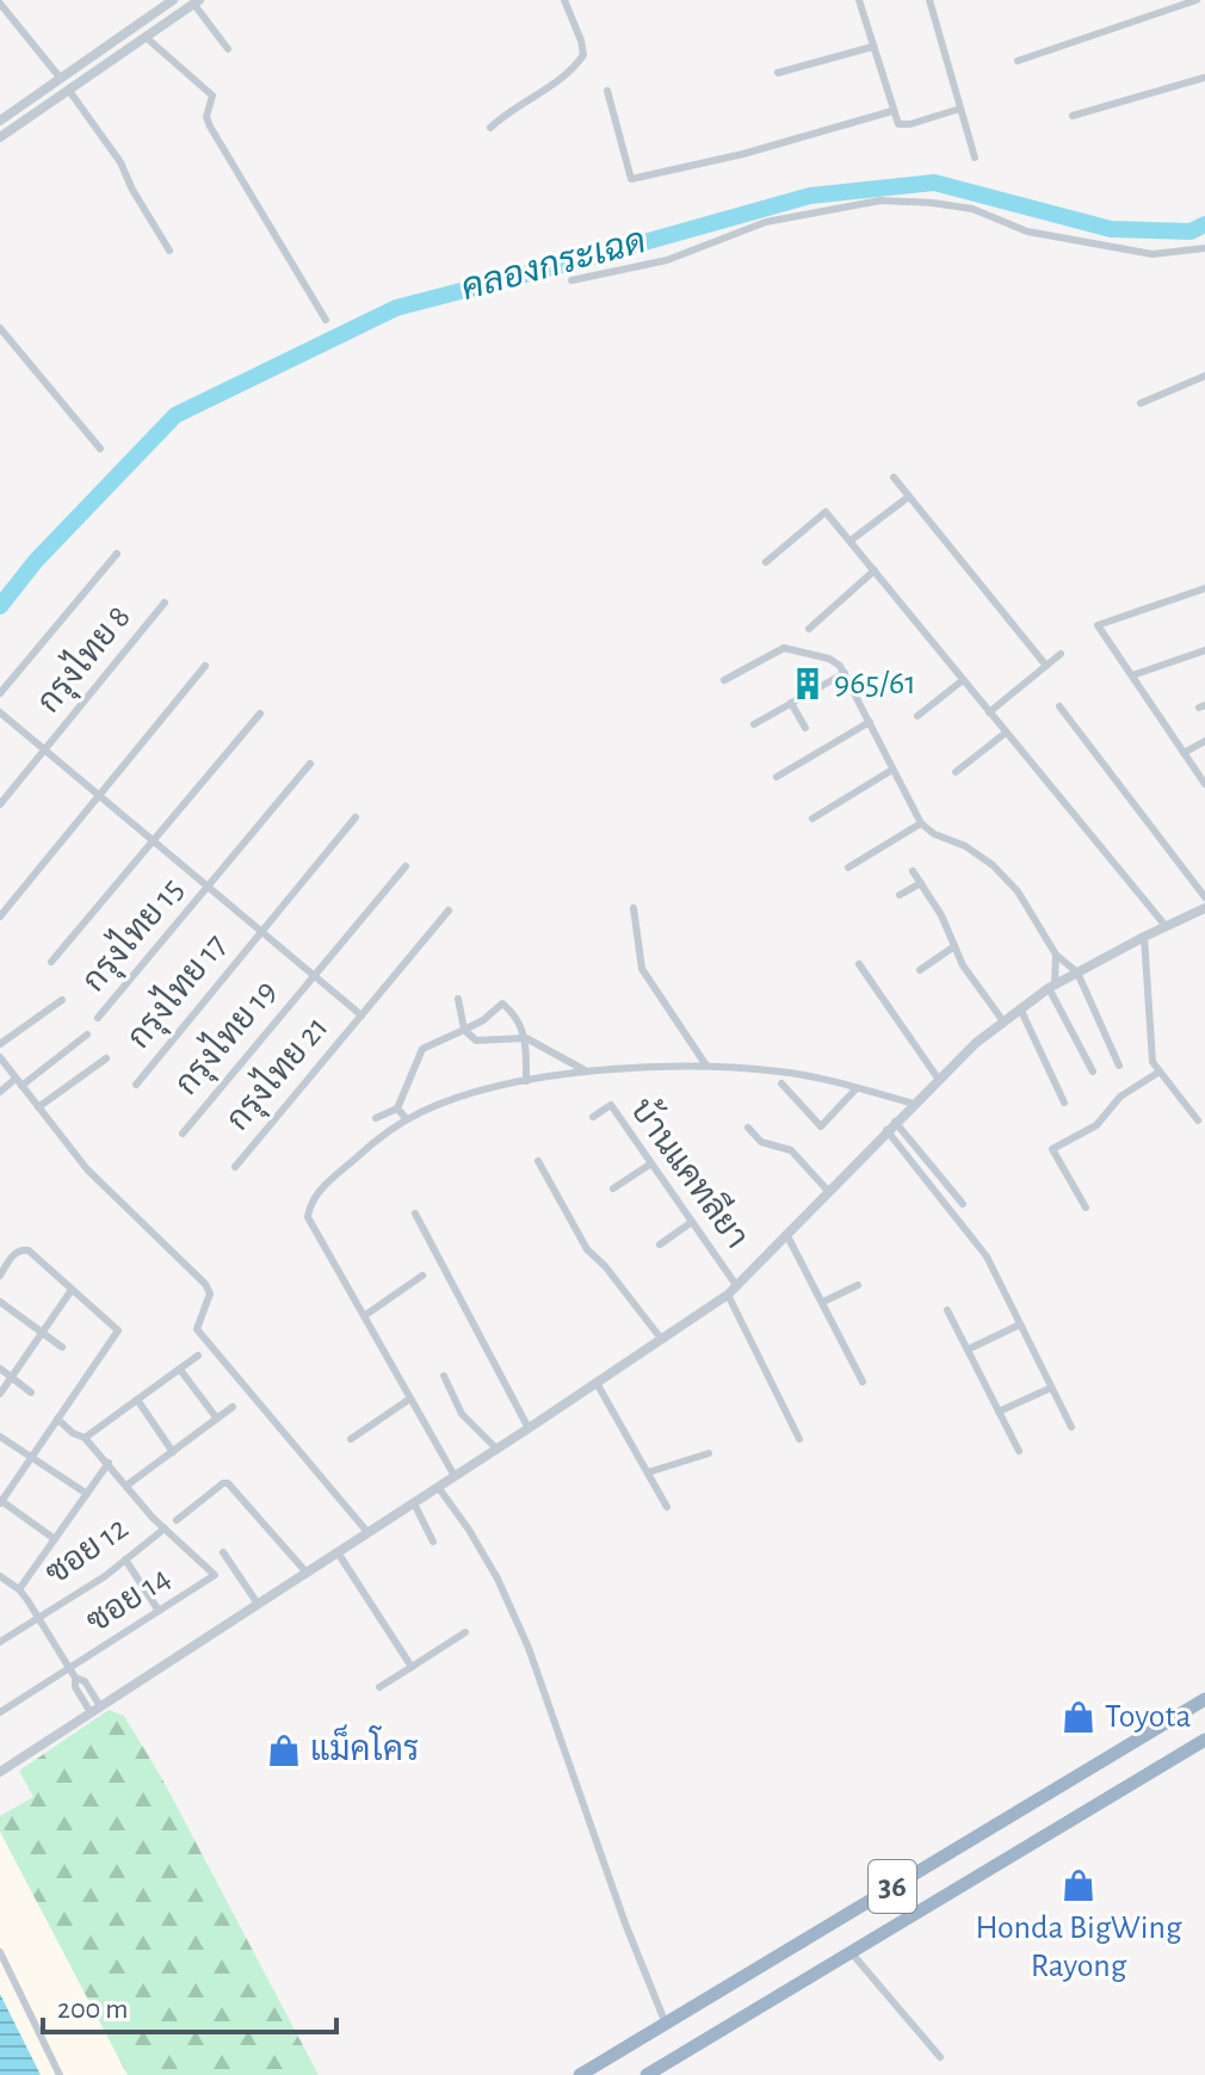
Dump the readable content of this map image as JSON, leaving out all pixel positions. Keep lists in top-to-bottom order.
{
  "streets": {
    "highway": ["36"],
    "street": [
      "กรุงไทย 8",
      "กรุงไทย 15",
      "กรุงไทย 17",
      "กรุงไทย 19",
      "กรุงไทย 21",
      "บ้านแคทลียา",
      "ซอย 12",
      "ซอย 14"
    ]
  },
  "crossings": [
    ["ซอย 12", "ซอย 14"]
  ],
  "water": ["คลองกระเฉด"],
  "places": {
    "building": ["965/61"],
    "shop": ["Toyota", "แม็คโคร", "Honda BigWing Rayong"]
  },
  "scale_bar": "200 m"
}
